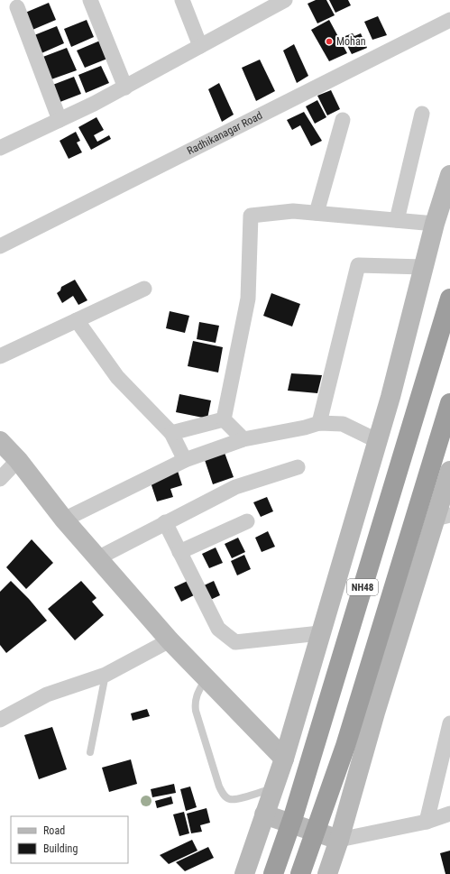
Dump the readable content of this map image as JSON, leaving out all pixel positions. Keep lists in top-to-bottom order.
{
  "streets": {
    "highway": ["NH48"],
    "street": ["Radhikanagar Road"]
  },
  "places": ["Mohan"],
  "legend": ["Road", "Building"]
}
